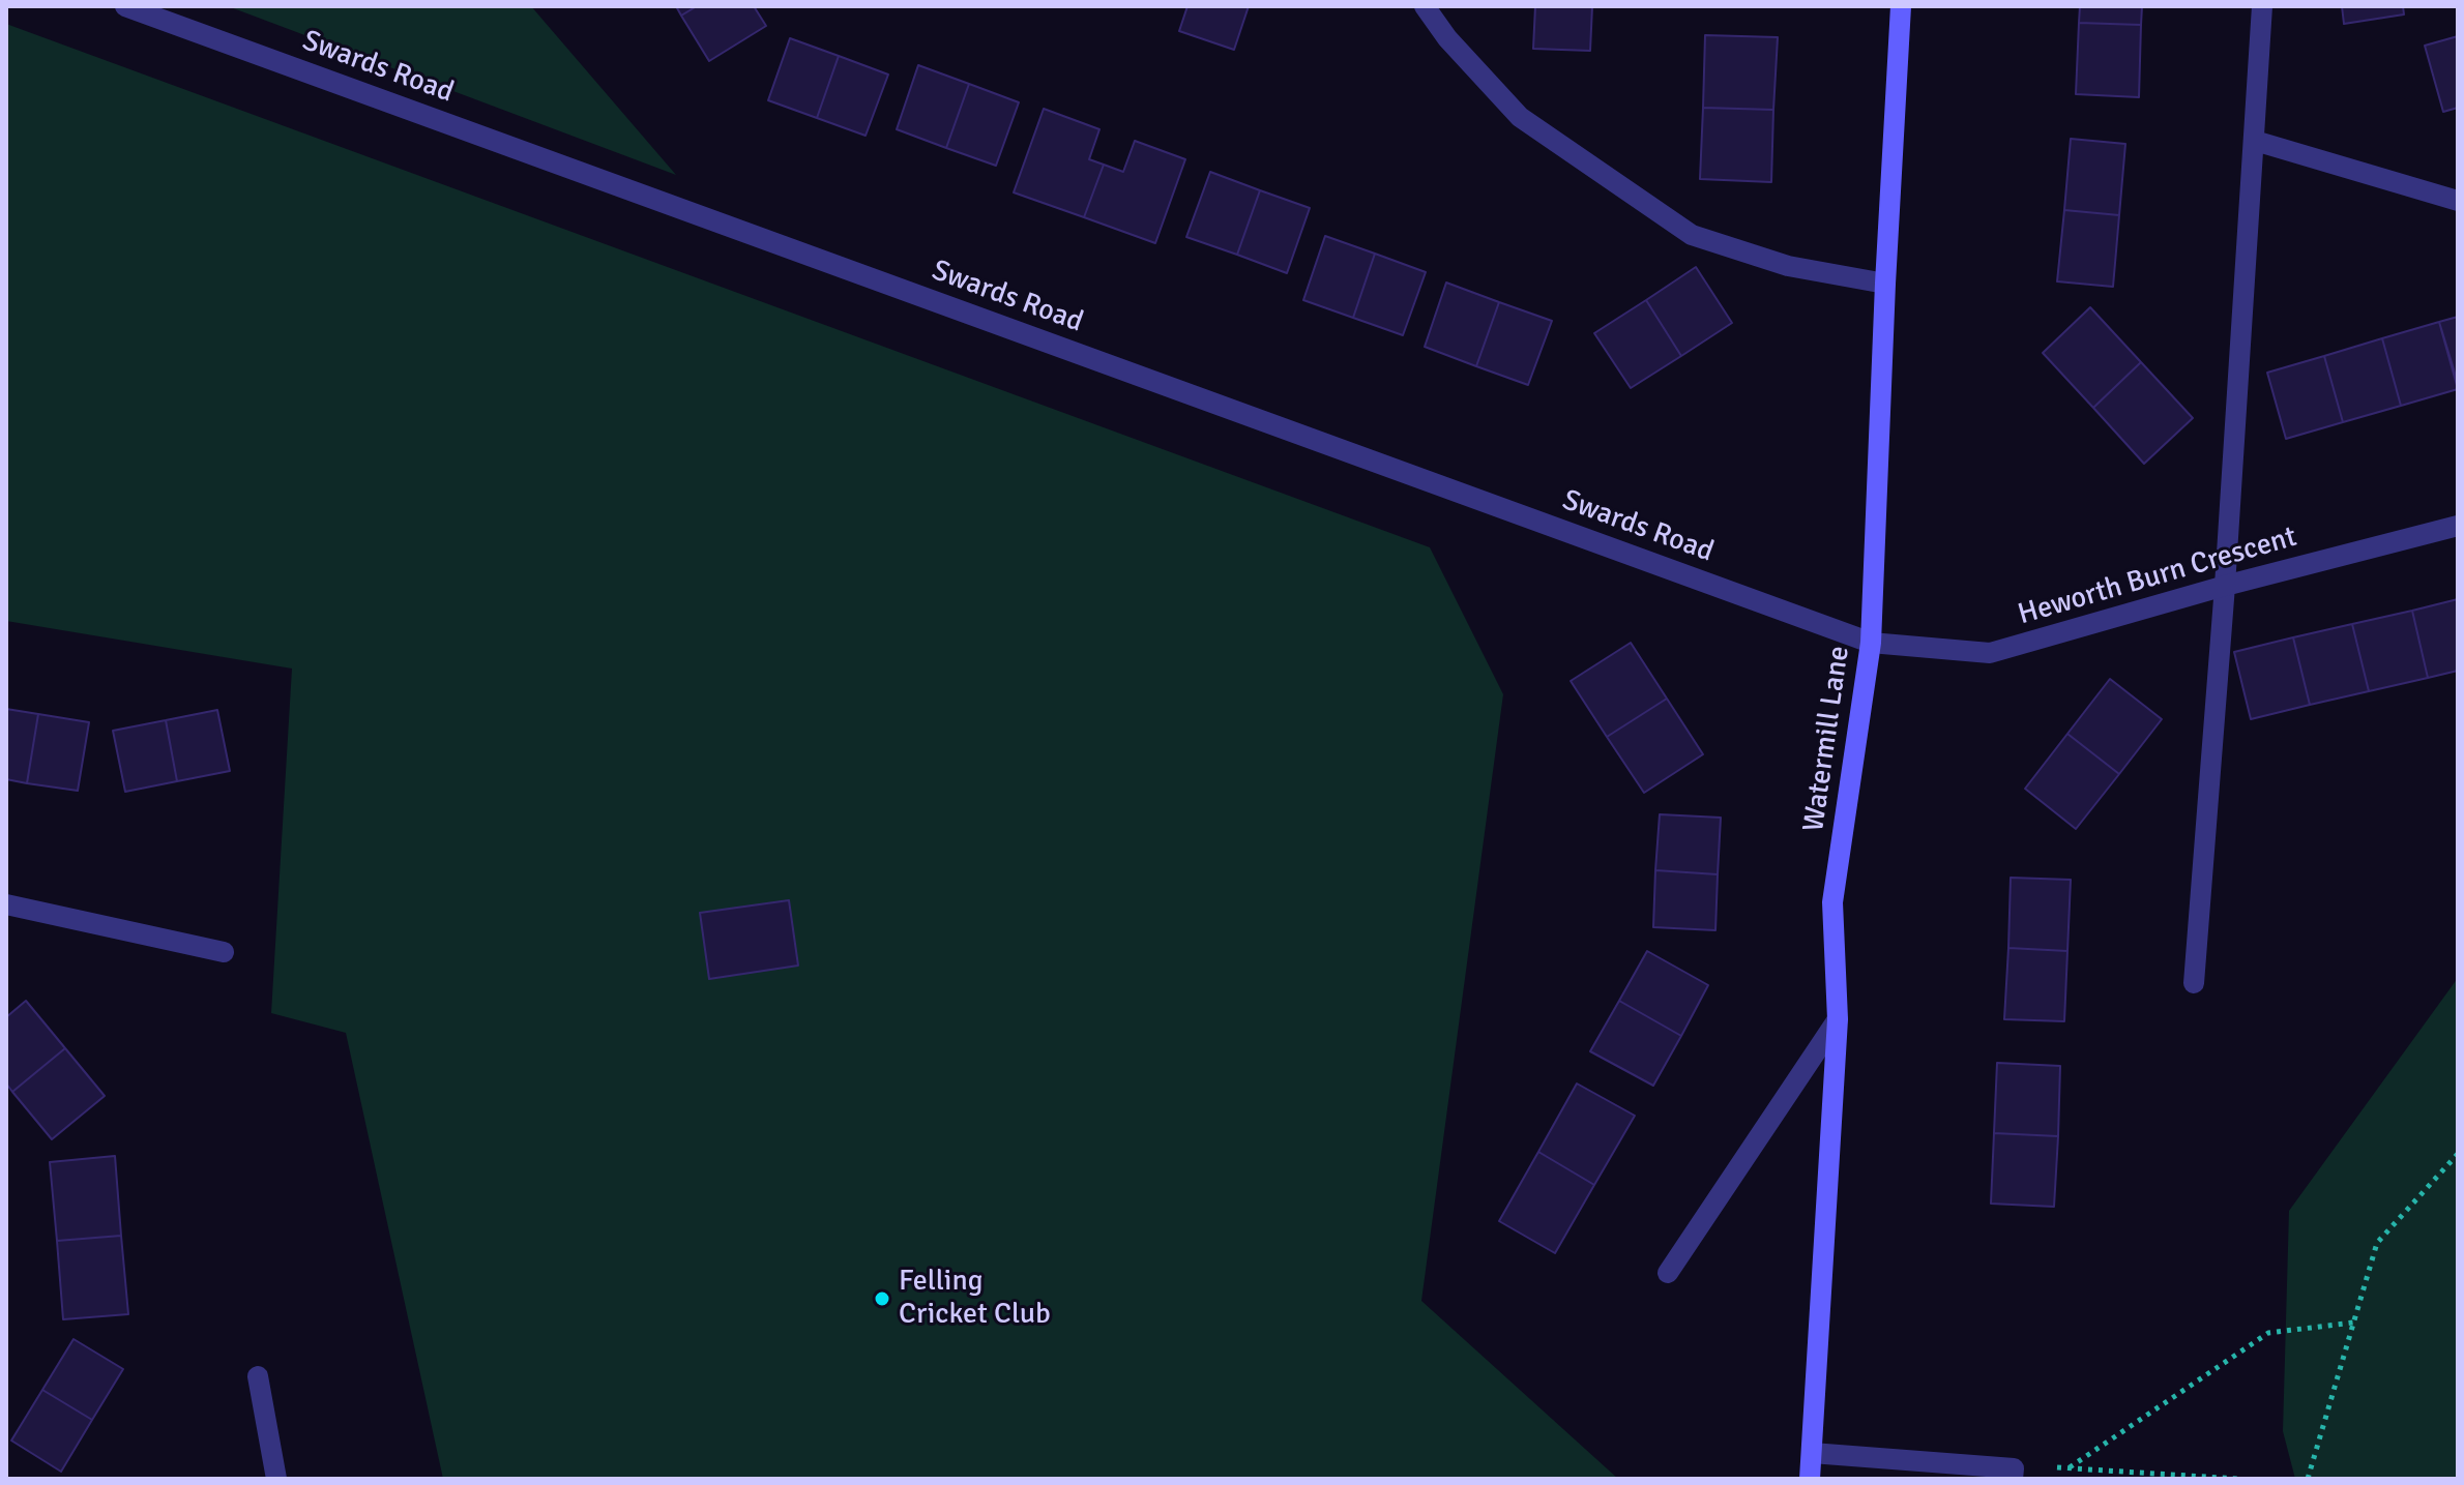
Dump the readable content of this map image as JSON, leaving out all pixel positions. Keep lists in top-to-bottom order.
{
  "streets": {
    "street": ["Swards Road", "Heworth Burn Crescent", "Watermill Lane"]
  },
  "crossings": [
    ["Swards Road", "Heworth Burn Crescent"],
    ["Swards Road", "Watermill Lane"],
    ["Heworth Burn Crescent", "Watermill Lane"]
  ],
  "places": ["Felling Cricket Club"]
}
